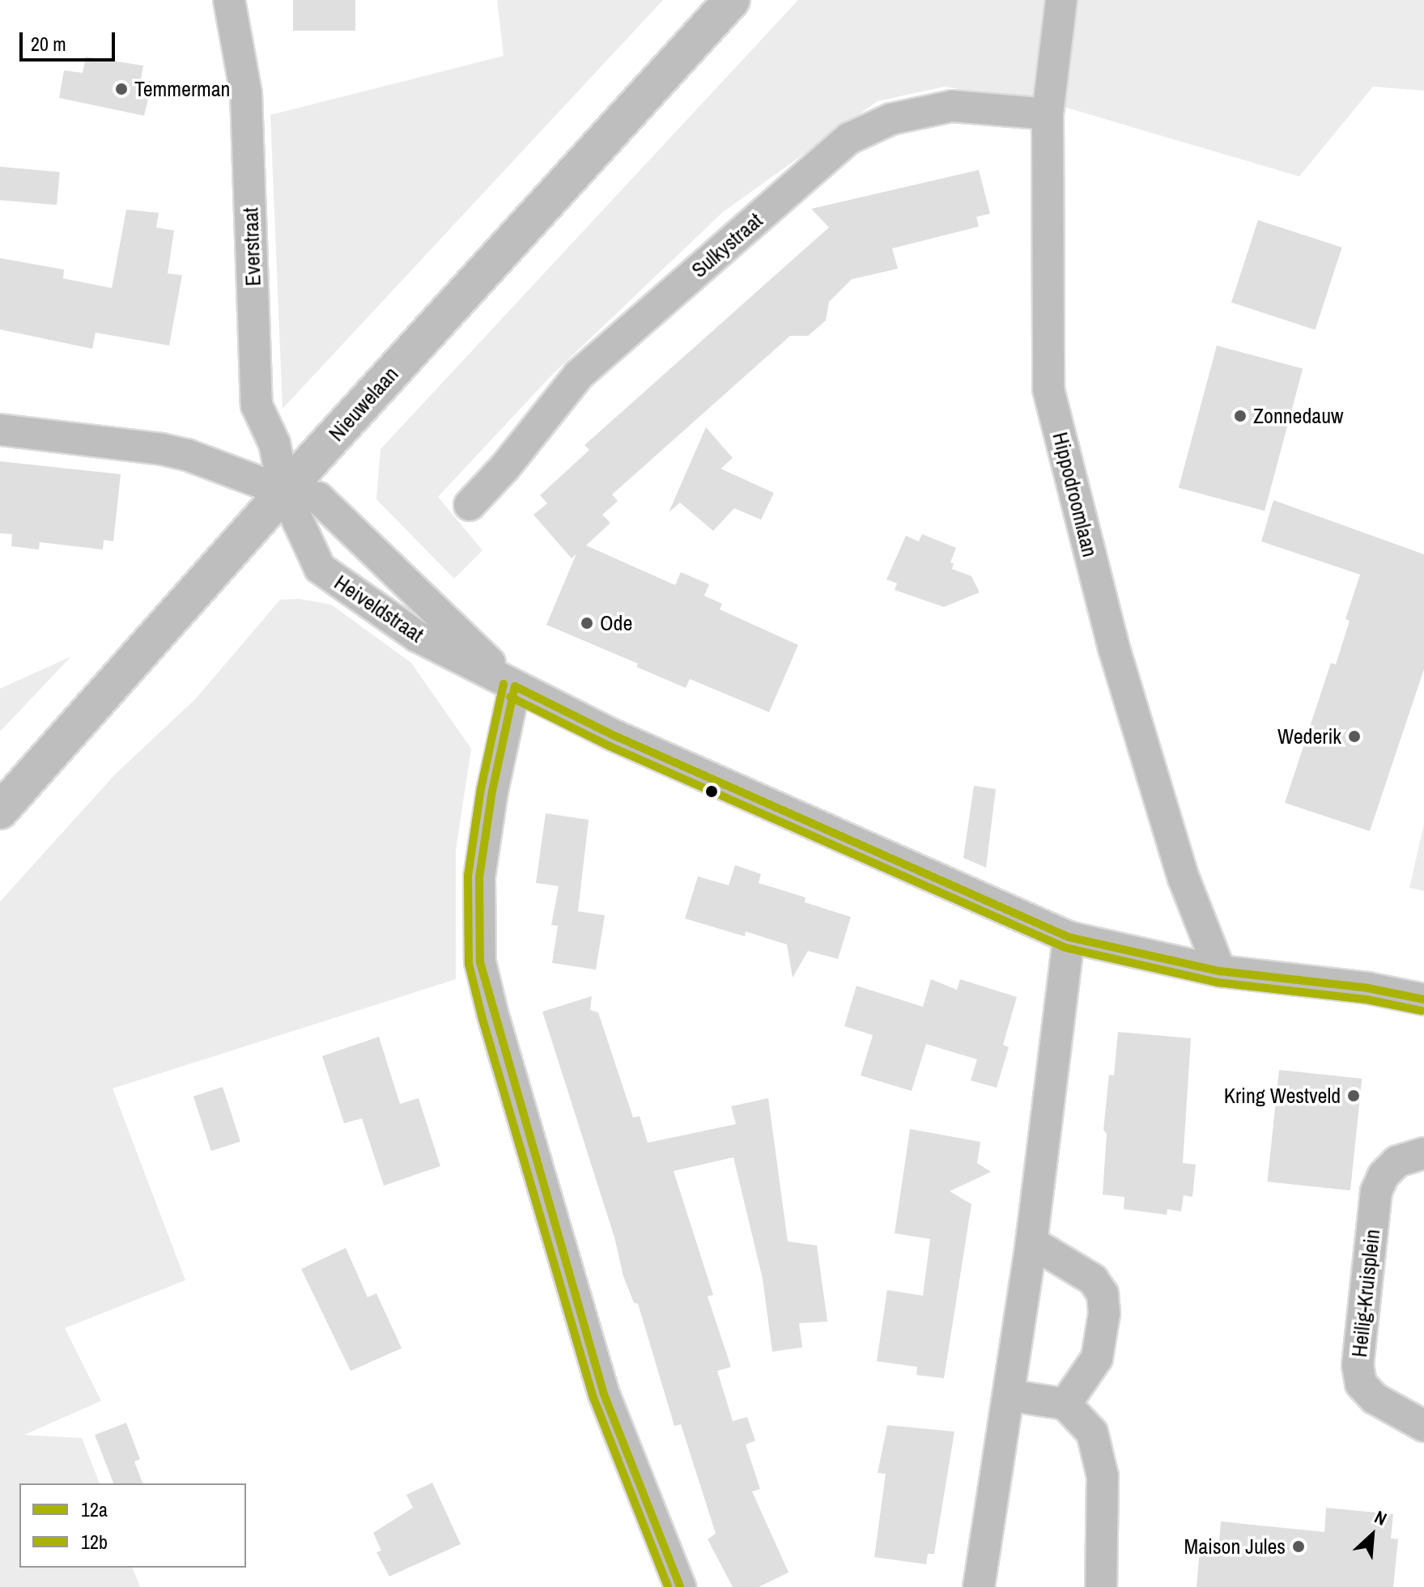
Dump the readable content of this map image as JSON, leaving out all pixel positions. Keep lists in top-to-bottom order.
{
  "streets": {
    "main road": ["Nieuwelaan"],
    "street": [
      "Sulkystraat",
      "Everstraat",
      "Hippodroomlaan",
      "Heiveldstraat",
      "Heilig-Kruisplein"
    ]
  },
  "crossings": [
    ["Sulkystraat", "Hippodroomlaan"],
    ["Everstraat", "Nieuwelaan"],
    ["Everstraat", "Heiveldstraat"],
    ["Nieuwelaan", "Heiveldstraat"],
    ["Hippodroomlaan", "Heiveldstraat"]
  ],
  "places": [
    "Temmerman",
    "Zonnedauw",
    "Ode",
    "Wederik",
    "Kring Westveld",
    "Maison Jules"
  ],
  "lines": ["transit line 12b", "transit line 12a"],
  "legend": ["12a", "12b"],
  "scale_bar": "20 m",
  "north": "top right"
}
